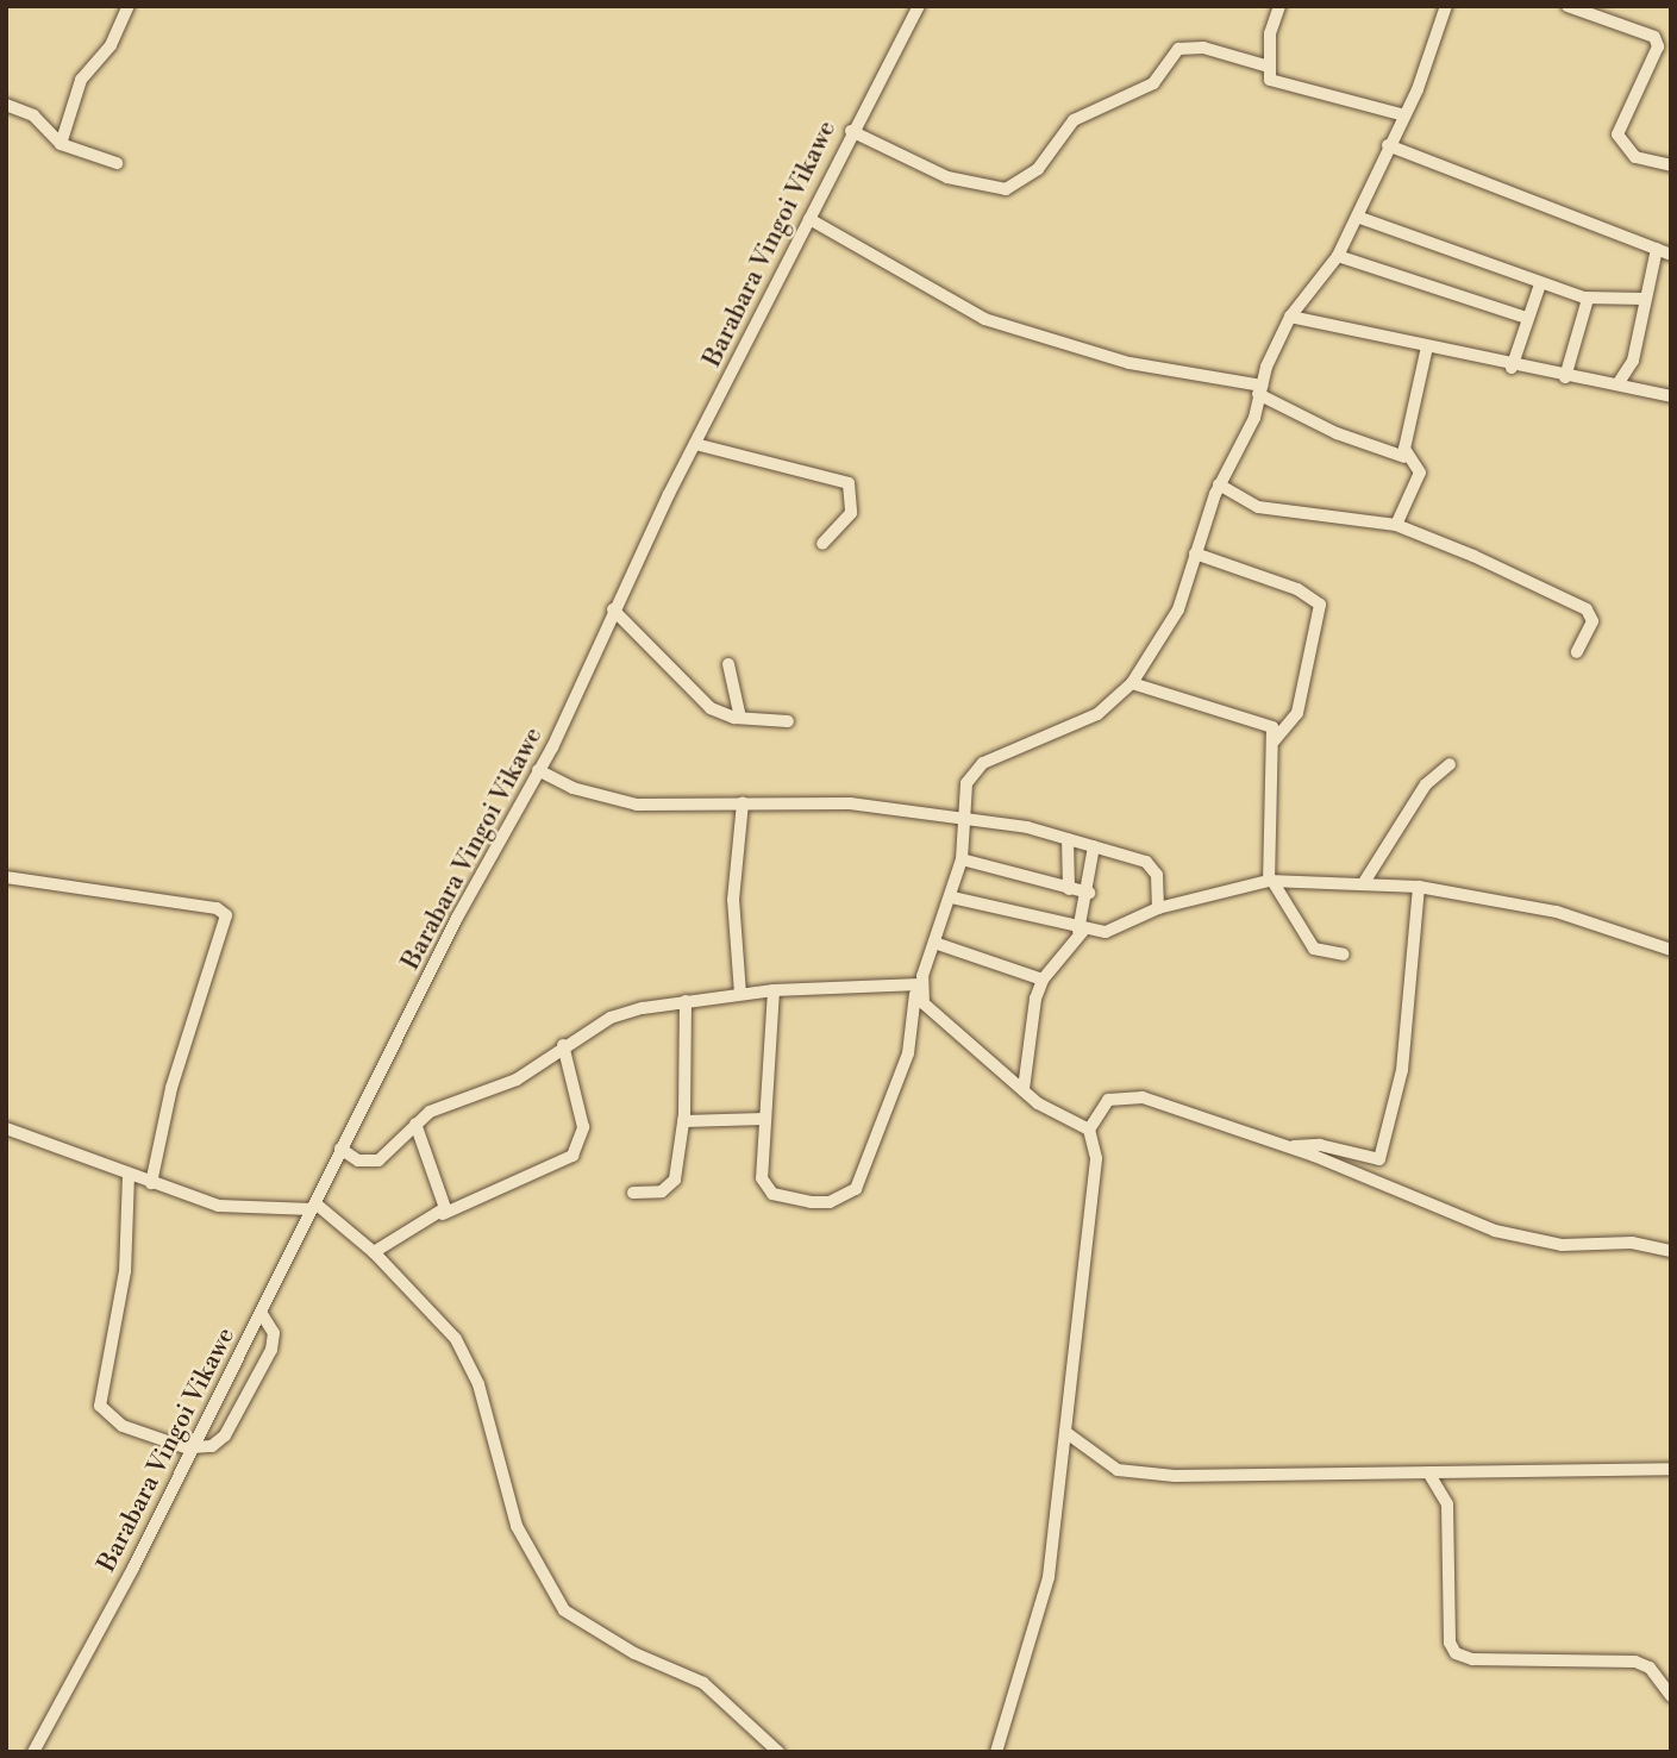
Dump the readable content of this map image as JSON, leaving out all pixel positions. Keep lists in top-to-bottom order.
{
  "streets": {
    "street": ["Barabara Vingoi Vikawe"]
  }
}
